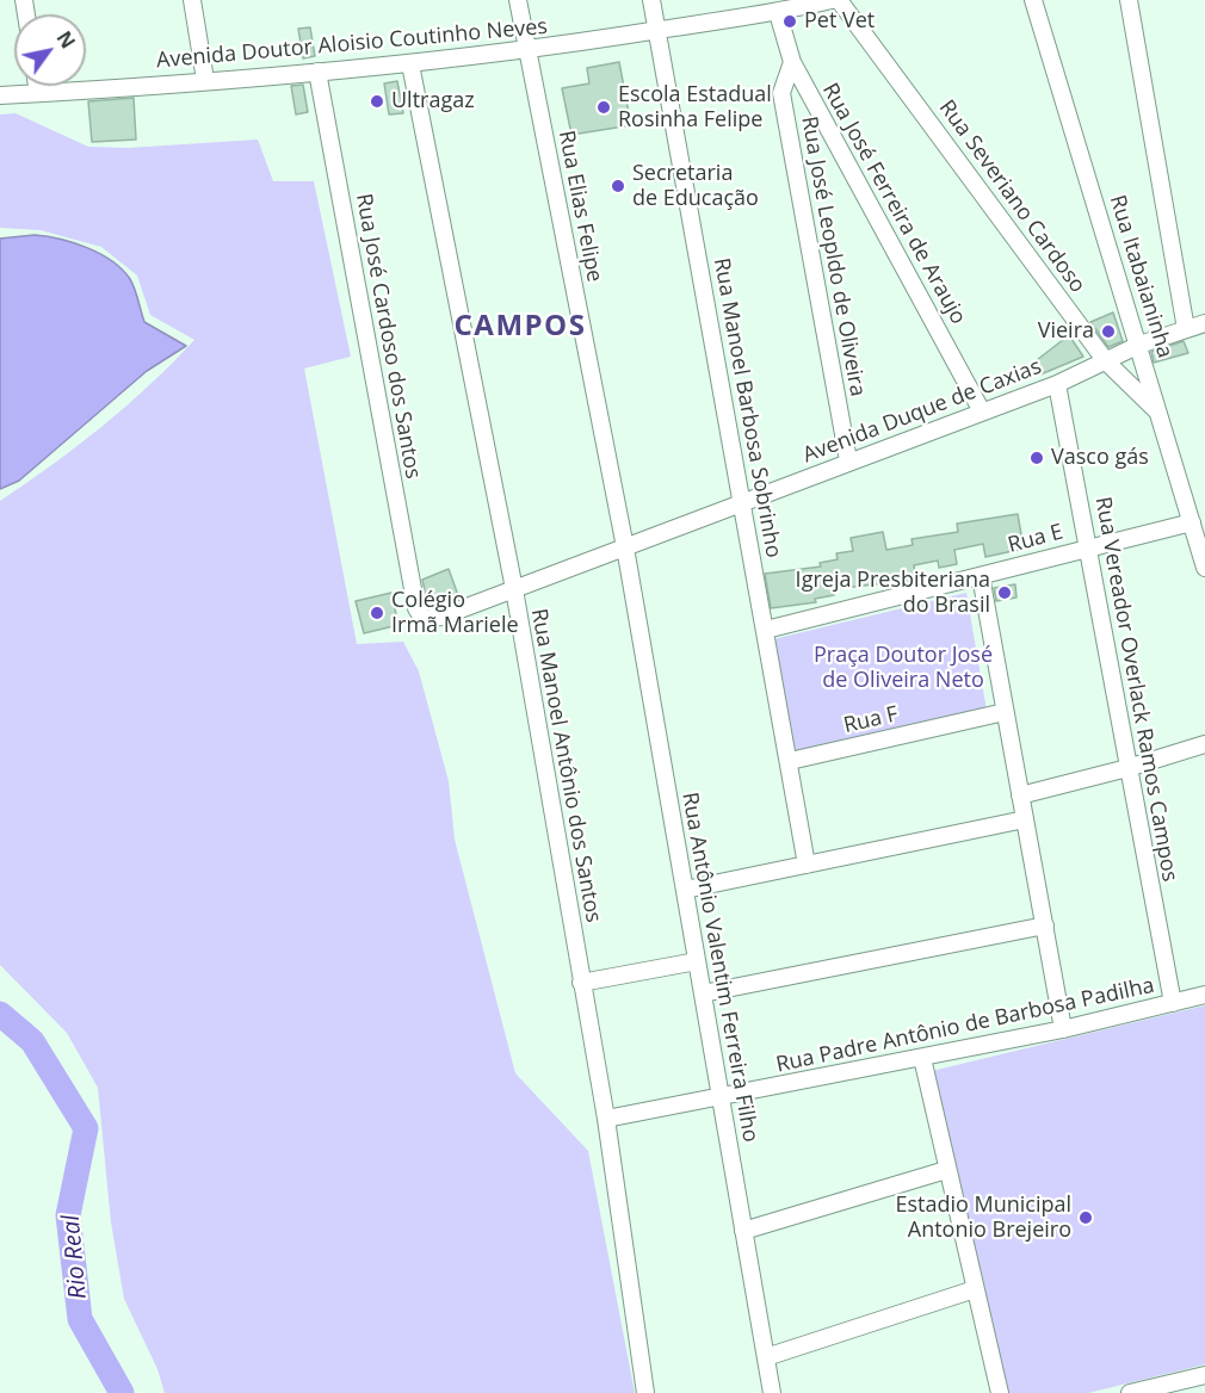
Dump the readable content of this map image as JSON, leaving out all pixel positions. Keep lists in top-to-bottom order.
{
  "streets": {
    "street": [
      "Avenida Doutor Aloisio Coutinho Neves",
      "Rua Severiano Cardoso",
      "Rua José Ferreira de Araujo",
      "Rua Elias Felipe",
      "Rua José Leopldo de Oliveira",
      "Rua Itabaianinha",
      "Rua José Cardoso dos Santos",
      "Rua Manoel Barbosa Sobrinho",
      "Avenida Duque de Caxias",
      "Rua E",
      "Rua Vereador Overlack Ramos Campos",
      "Rua F",
      "Rua Manoel Antônio dos Santos",
      "Rua Antônio Valentim Ferreira Filho",
      "Rua Padre Antônio de Barbosa Padilha"
    ]
  },
  "crossings": [
    ["Avenida Doutor Aloisio Coutinho Neves", "Rua José Ferreira de Araujo"],
    ["Avenida Doutor Aloisio Coutinho Neves", "Rua Elias Felipe"],
    ["Avenida Doutor Aloisio Coutinho Neves", "Rua José Cardoso dos Santos"],
    ["Avenida Doutor Aloisio Coutinho Neves", "Rua Manoel Barbosa Sobrinho"],
    ["Avenida Doutor Aloisio Coutinho Neves", "Rua Manoel Antônio dos Santos"],
    ["Rua Severiano Cardoso", "Rua Itabaianinha"],
    ["Rua Severiano Cardoso", "Avenida Duque de Caxias"],
    ["Rua José Ferreira de Araujo", "Rua José Leopldo de Oliveira"],
    ["Rua José Ferreira de Araujo", "Avenida Duque de Caxias"],
    ["Rua Elias Felipe", "Avenida Duque de Caxias"],
    ["Rua Elias Felipe", "Rua Antônio Valentim Ferreira Filho"],
    ["Rua José Leopldo de Oliveira", "Avenida Duque de Caxias"],
    ["Rua Itabaianinha", "Avenida Duque de Caxias"],
    ["Rua Itabaianinha", "Rua E"],
    ["Rua José Cardoso dos Santos", "Avenida Duque de Caxias"],
    ["Rua Manoel Barbosa Sobrinho", "Avenida Duque de Caxias"],
    ["Rua Manoel Barbosa Sobrinho", "Rua E"],
    ["Rua Manoel Barbosa Sobrinho", "Rua F"],
    ["Avenida Duque de Caxias", "Rua Vereador Overlack Ramos Campos"],
    ["Avenida Duque de Caxias", "Rua Manoel Antônio dos Santos"],
    ["Avenida Duque de Caxias", "Rua Antônio Valentim Ferreira Filho"],
    ["Rua E", "Rua Vereador Overlack Ramos Campos"],
    ["Rua Vereador Overlack Ramos Campos", "Rua Padre Antônio de Barbosa Padilha"],
    ["Rua Manoel Antônio dos Santos", "Rua Padre Antônio de Barbosa Padilha"],
    ["Rua Antônio Valentim Ferreira Filho", "Rua Padre Antônio de Barbosa Padilha"]
  ],
  "districts": ["CAMPOS"],
  "water": ["Rio Real"],
  "parks": ["Praça Doutor José de Oliveira Neto"],
  "places": [
    "Pet Vet",
    "Ultragaz",
    "Escola Estadual Rosinha Felipe",
    "Secretaria de Educação",
    "Vieira",
    "Vasco gás",
    "Igreja Presbiteriana do Brasil",
    "Colégio Irmã Mariele",
    "Estadio Municipal Antonio Brejeiro"
  ],
  "north": "top right"
}
